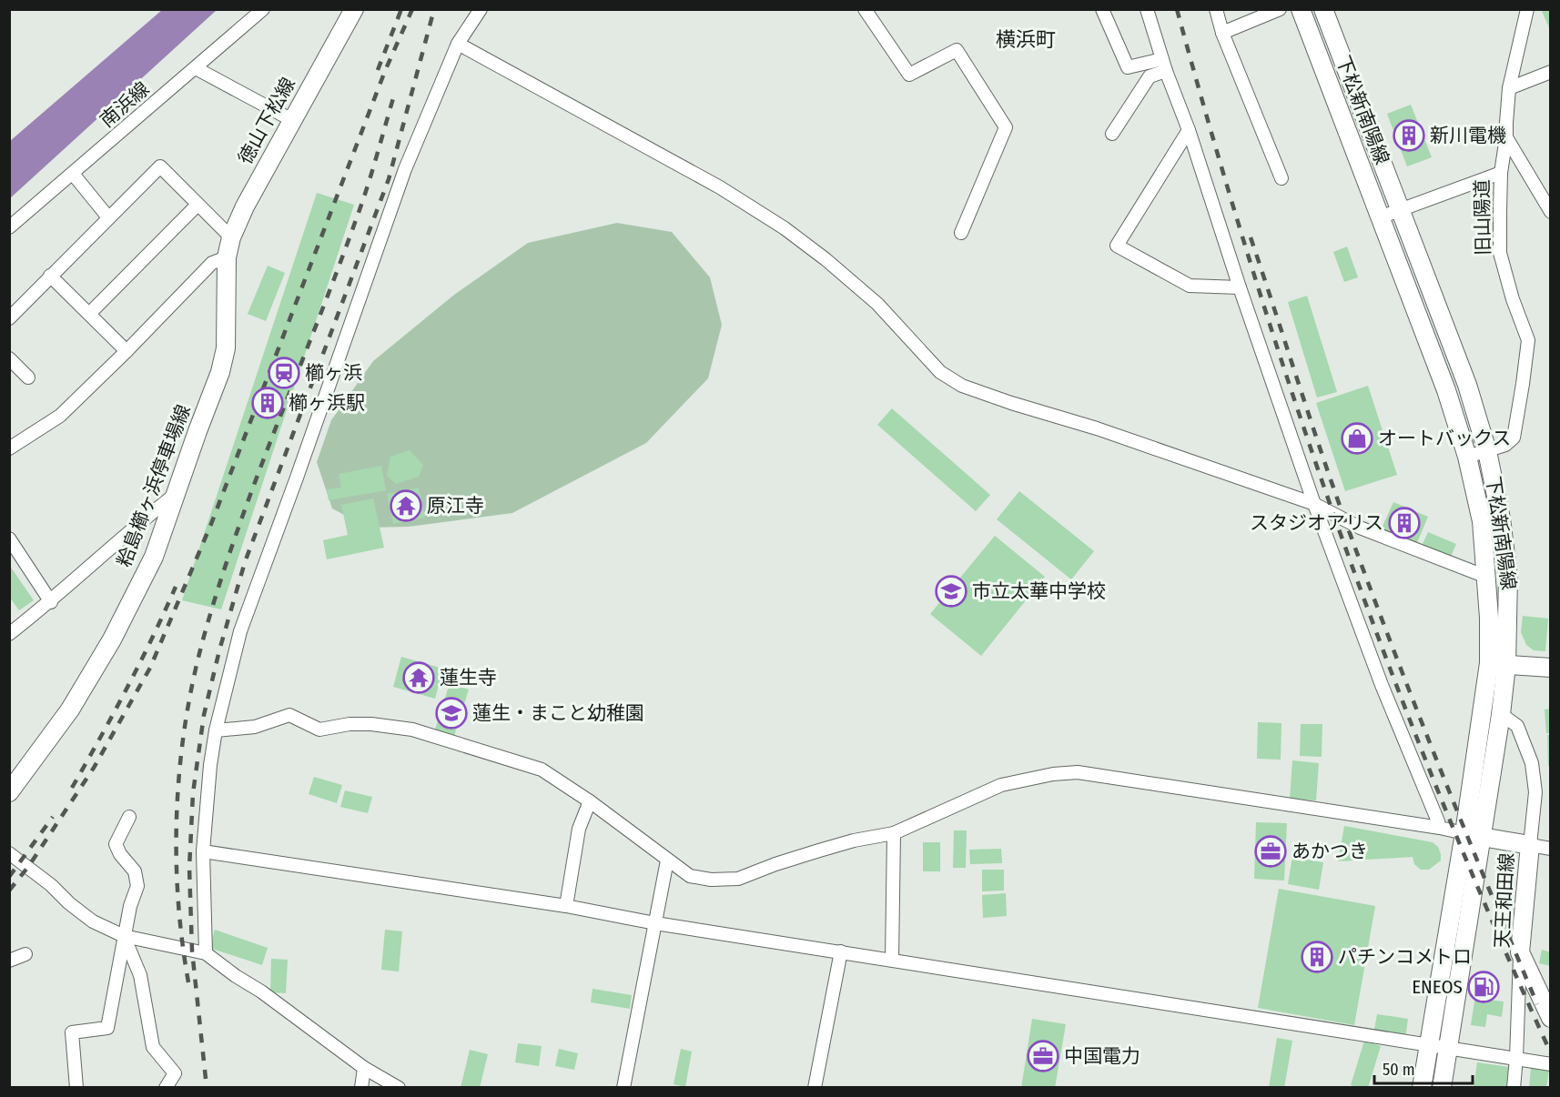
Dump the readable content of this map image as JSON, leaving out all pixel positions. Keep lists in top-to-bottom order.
{
  "streets": {
    "main road": [
      "下松新南陽線",
      "徳山下松線",
      "粭島櫛ヶ浜停車場線",
      "天王和田線"
    ],
    "street": ["南浜線", "旧山陽道"]
  },
  "crossings": [
    ["下松新南陽線", "旧山陽道"],
    ["下松新南陽線", "天王和田線"],
    ["徳山下松線", "粭島櫛ヶ浜停車場線"]
  ],
  "districts": ["横浜町"],
  "places": {
    "building": [
      "新川電機",
      "櫛ヶ浜駅",
      "スタジオアリス",
      "パチンコメトロ"
    ],
    "station": ["櫛ヶ浜"],
    "shop": ["オートバックス"],
    "temple": ["原江寺", "蓮生寺"],
    "school or university": ["市立太華中学校", "蓮生・まこと幼稚園"],
    "office": ["あかつき", "中国電力"],
    "fuel station": ["ENEOS"]
  },
  "scale_bar": "50 m"
}
